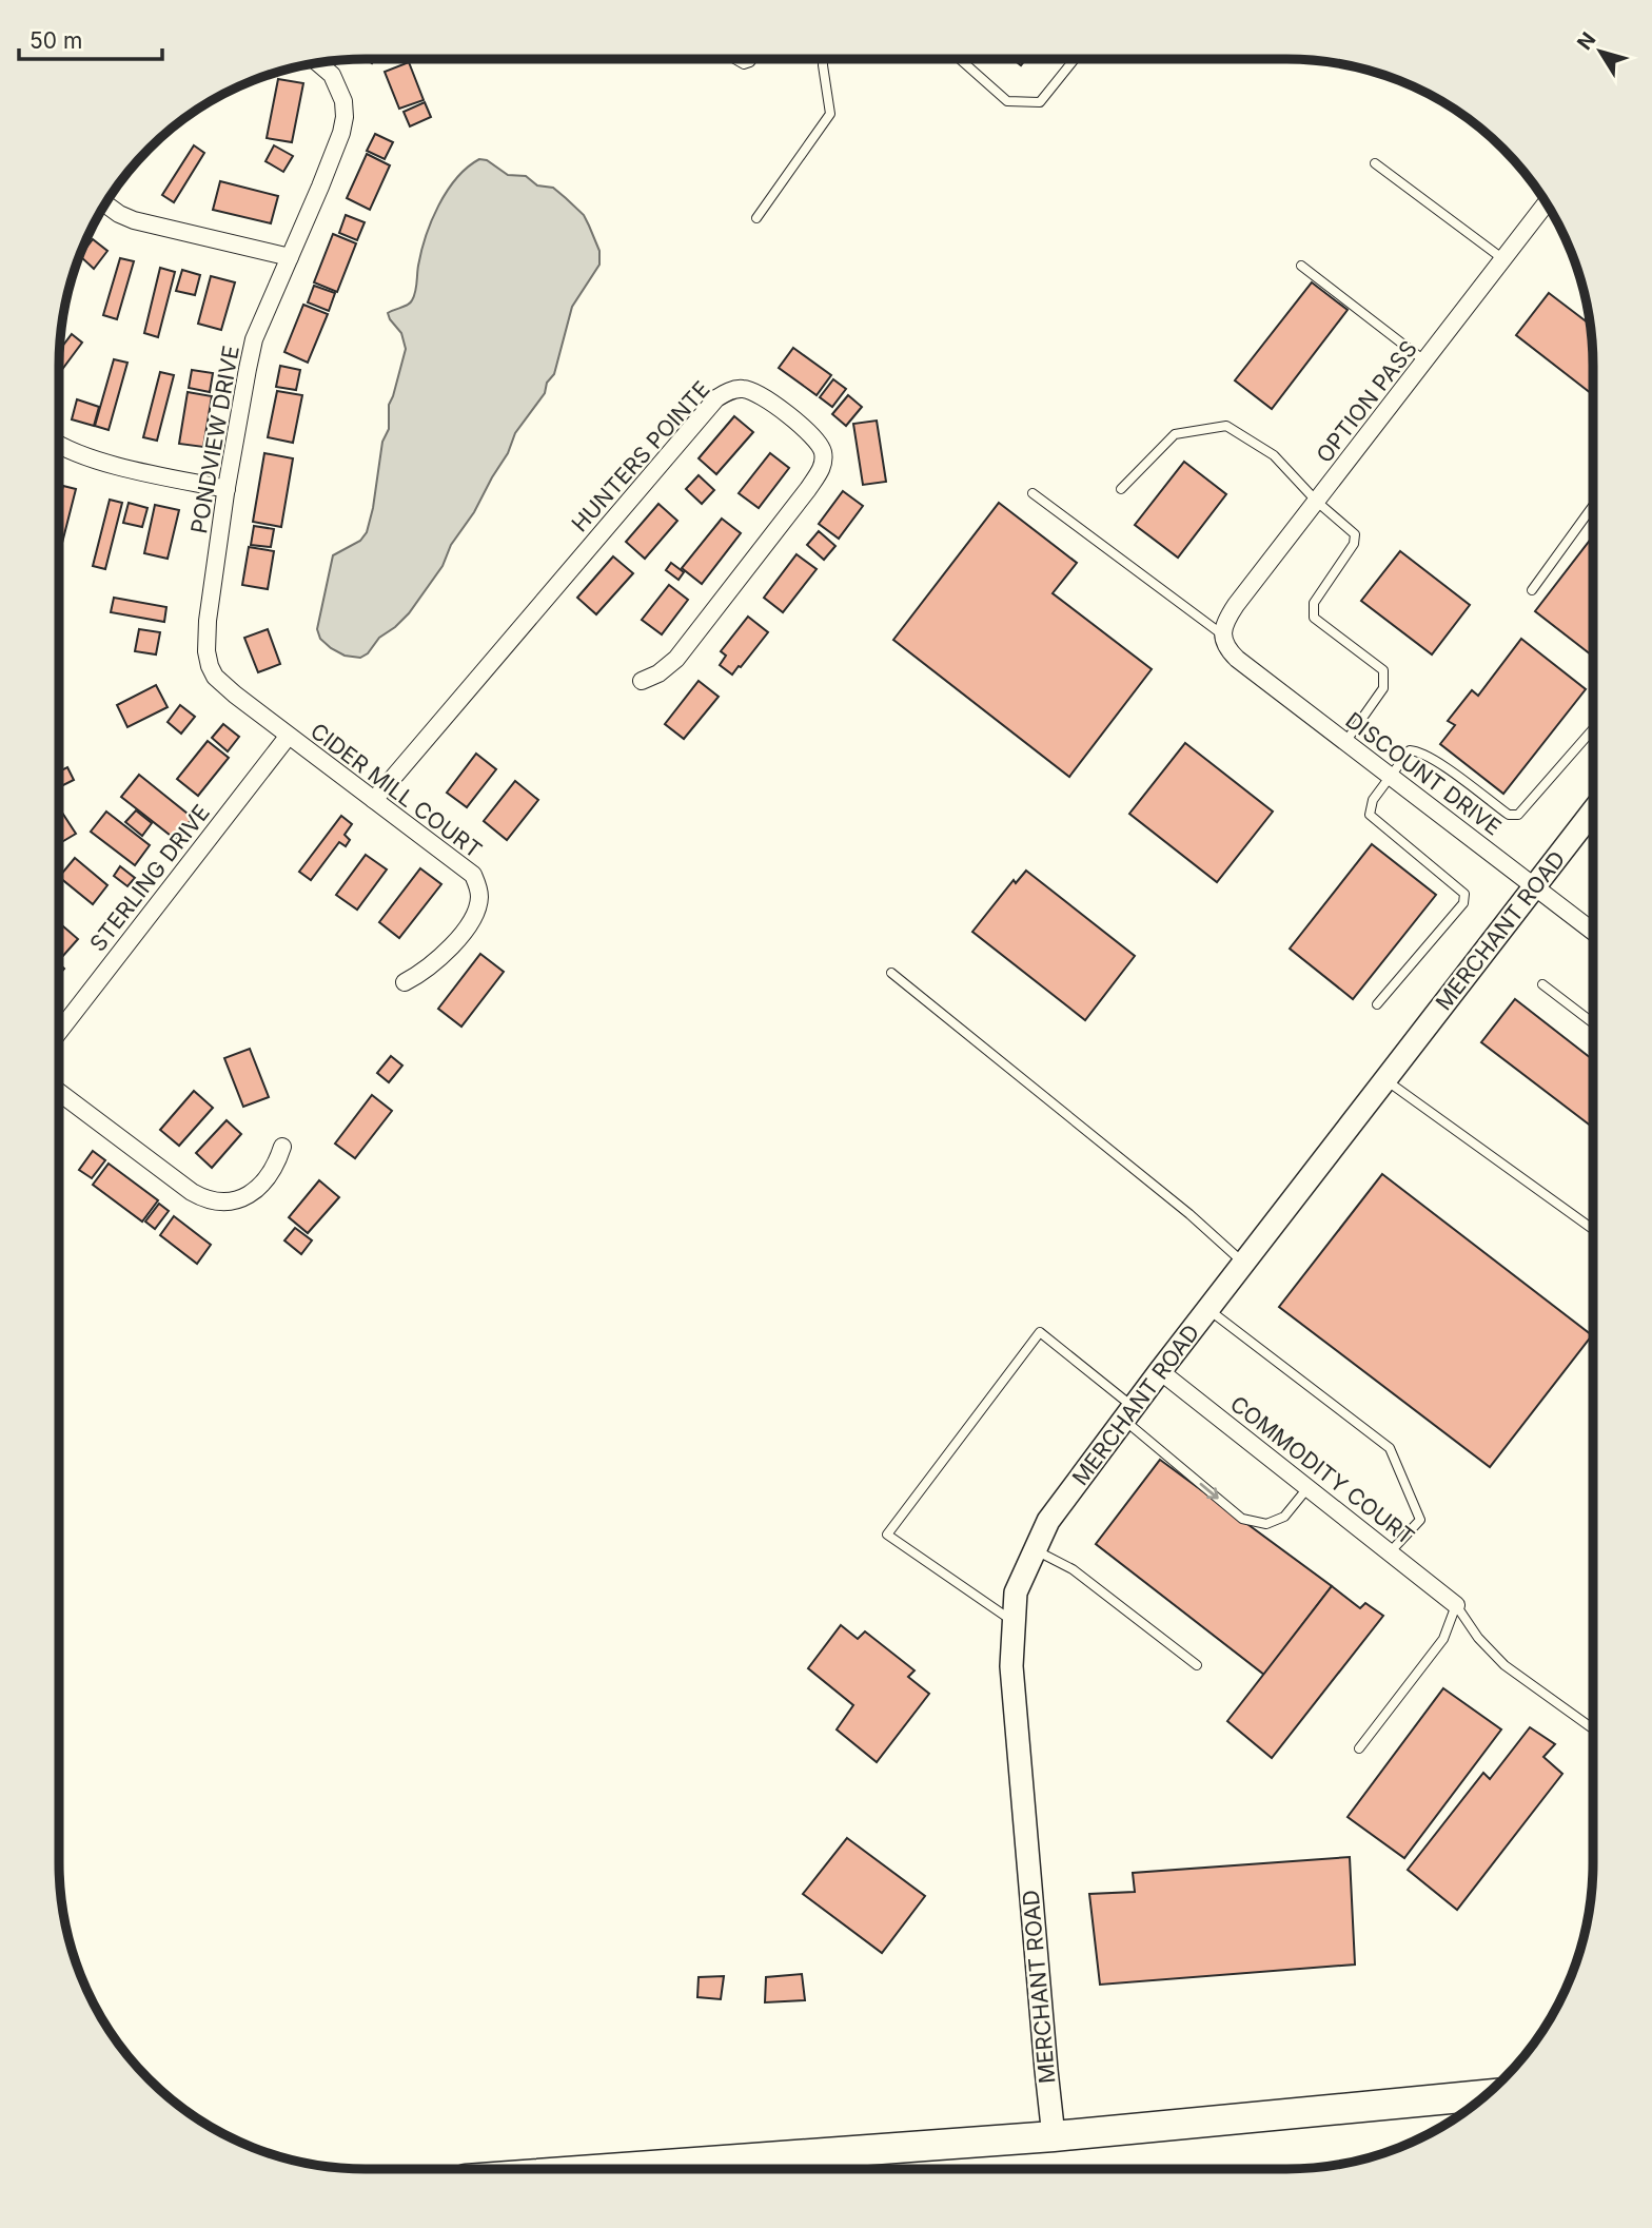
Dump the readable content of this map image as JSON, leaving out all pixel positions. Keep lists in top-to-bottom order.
{
  "streets": {
    "street": [
      "OPTION PASS",
      "PONDVIEW DRIVE",
      "HUNTERS POINTE",
      "DISCOUNT DRIVE",
      "CIDER MILL COURT",
      "STERLING DRIVE",
      "MERCHANT ROAD",
      "COMMODITY COURT"
    ]
  },
  "crossings": [
    ["OPTION PASS", "DISCOUNT DRIVE"],
    ["PONDVIEW DRIVE", "CIDER MILL COURT"],
    ["PONDVIEW DRIVE", "STERLING DRIVE"],
    ["HUNTERS POINTE", "CIDER MILL COURT"],
    ["DISCOUNT DRIVE", "MERCHANT ROAD"],
    ["CIDER MILL COURT", "STERLING DRIVE"],
    ["MERCHANT ROAD", "COMMODITY COURT"]
  ],
  "scale_bar": "50 m",
  "north": "top left"
}
